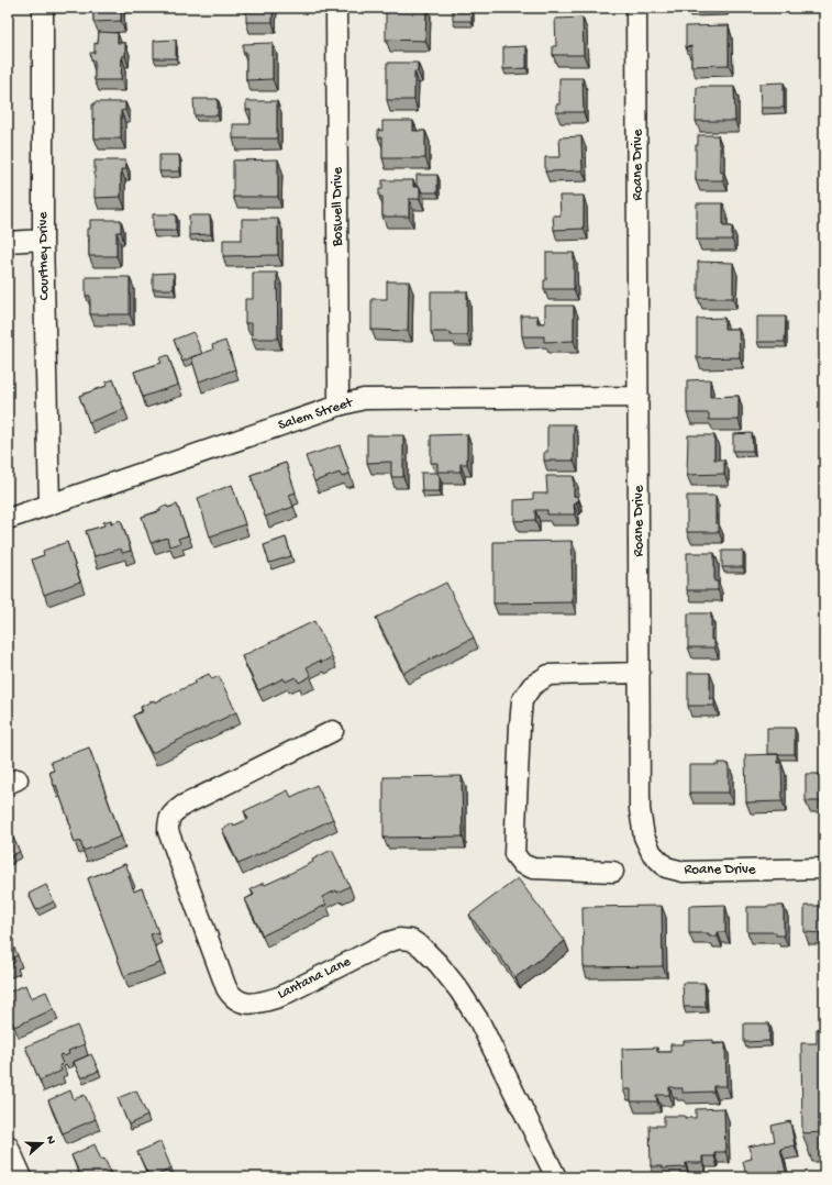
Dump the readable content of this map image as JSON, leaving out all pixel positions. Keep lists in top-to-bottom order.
{
  "streets": {
    "street": [
      "Roane Drive",
      "Boswell Drive",
      "Courtney Drive",
      "Salem Street",
      "Lantana Lane"
    ]
  },
  "crossings": [
    ["Roane Drive", "Salem Street"],
    ["Boswell Drive", "Salem Street"],
    ["Courtney Drive", "Salem Street"]
  ],
  "north": "right"
}
